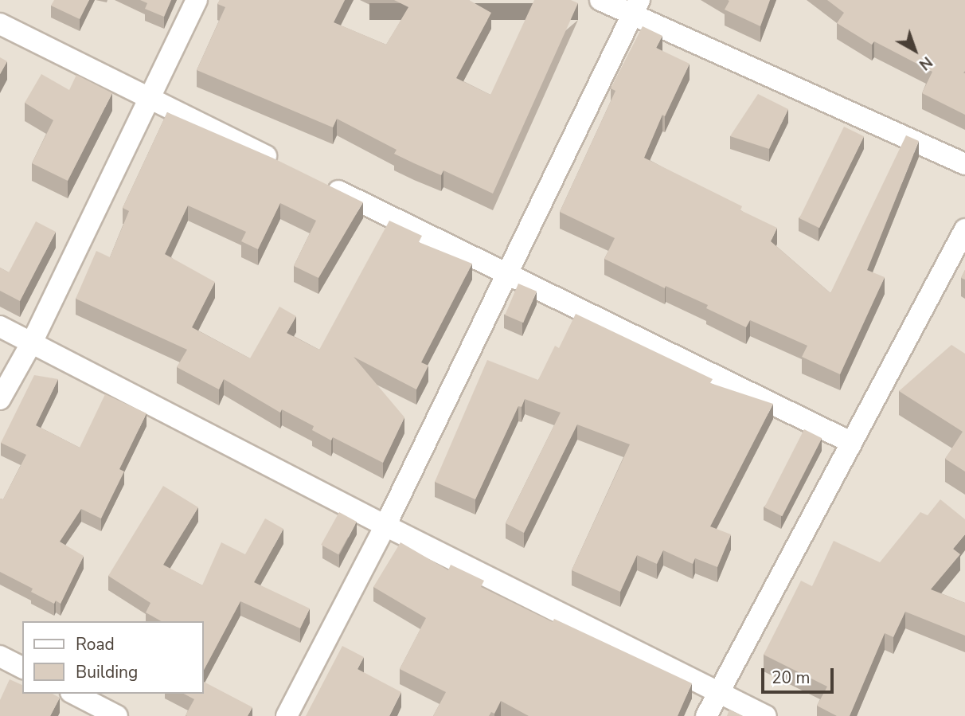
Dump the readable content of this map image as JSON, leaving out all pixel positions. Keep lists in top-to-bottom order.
{
  "legend": ["Road", "Building"],
  "scale_bar": "20 m",
  "north": "bottom right"
}
